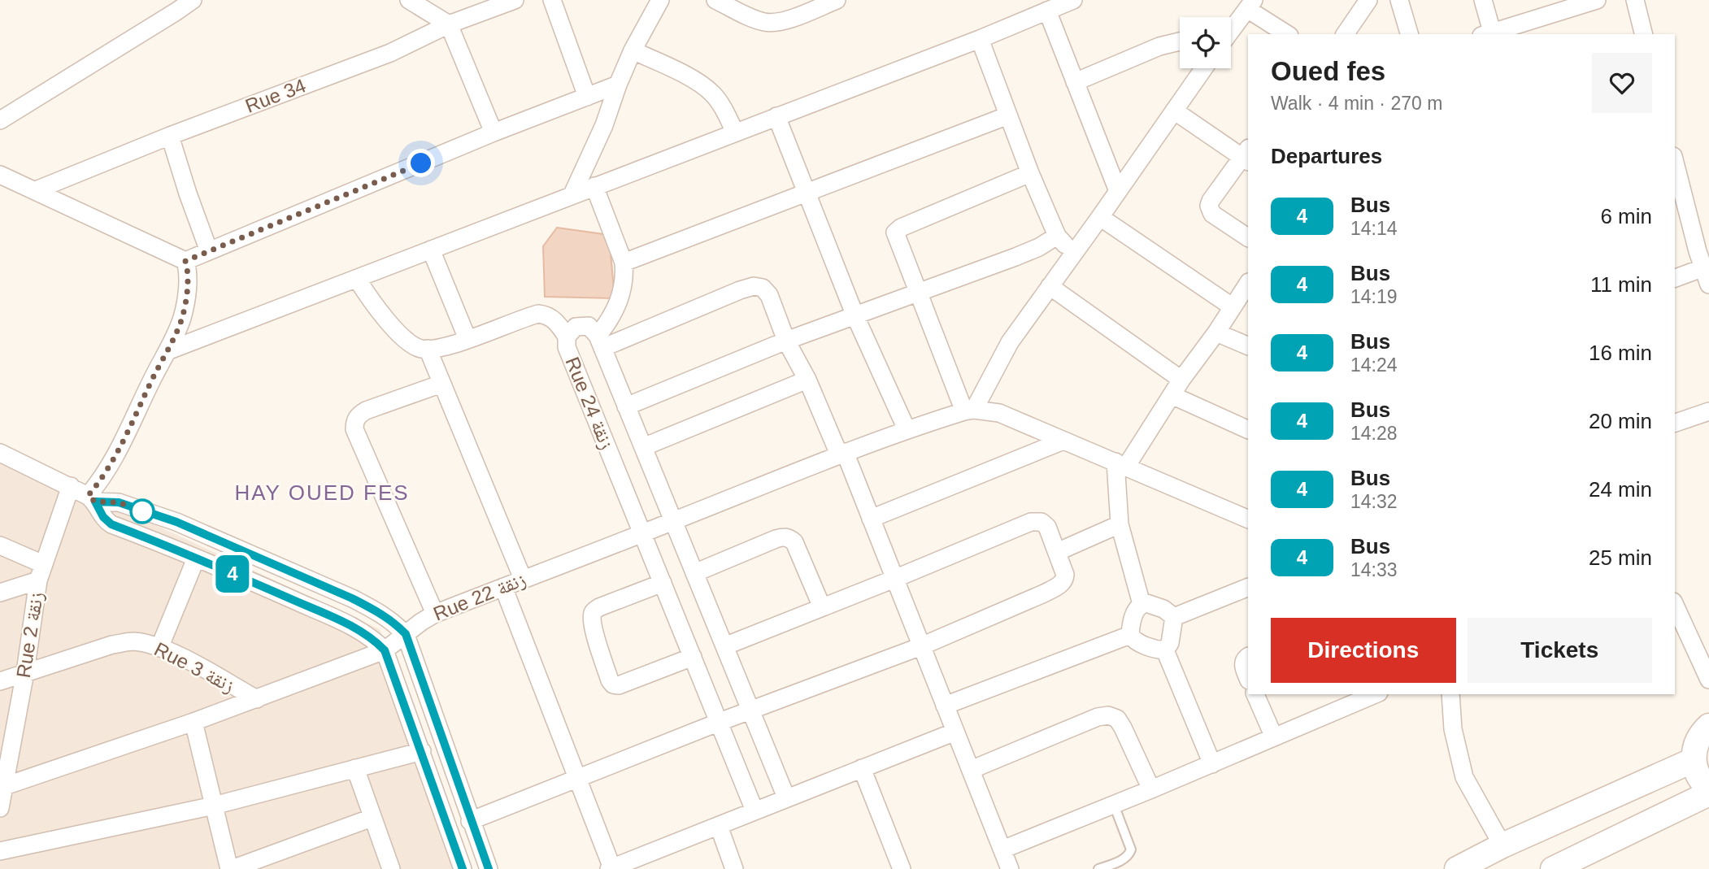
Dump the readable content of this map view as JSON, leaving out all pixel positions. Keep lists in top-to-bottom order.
{
  "streets": {
    "street": [
      "Rue 34",
      "Rue 24 زنقة",
      "Rue 22 زنقة",
      "Rue 2 زنقة",
      "Rue 3 زنقة"
    ]
  },
  "crossings": [
    ["Rue 24 زنقة", "Rue 22 زنقة"],
    ["Rue 22 زنقة", "Rue 2 زنقة"],
    ["Rue 22 زنقة", "Rue 3 زنقة"],
    ["Rue 2 زنقة", "Rue 3 زنقة"]
  ],
  "districts": ["HAY OUED FES"],
  "lines": ["bus line 4"],
  "page": {
    "on_map": "4",
    "heading": [
      ["Oued fes", "Walk · 4 min · 270 m"],
      "Departures"
    ],
    "list": [
      {
        "mark": "4",
        "name": "Bus",
        "note": "14:14",
        "value": "6 min"
      },
      {
        "mark": "4",
        "name": "Bus",
        "note": "14:19",
        "value": "11 min"
      },
      {
        "mark": "4",
        "name": "Bus",
        "note": "14:24",
        "value": "16 min"
      },
      {
        "mark": "4",
        "name": "Bus",
        "note": "14:28",
        "value": "20 min"
      },
      {
        "mark": "4",
        "name": "Bus",
        "note": "14:32",
        "value": "24 min"
      },
      {
        "mark": "4",
        "name": "Bus",
        "note": "14:33",
        "value": "25 min"
      }
    ],
    "buttons": ["Directions", "Tickets"]
  }
}
